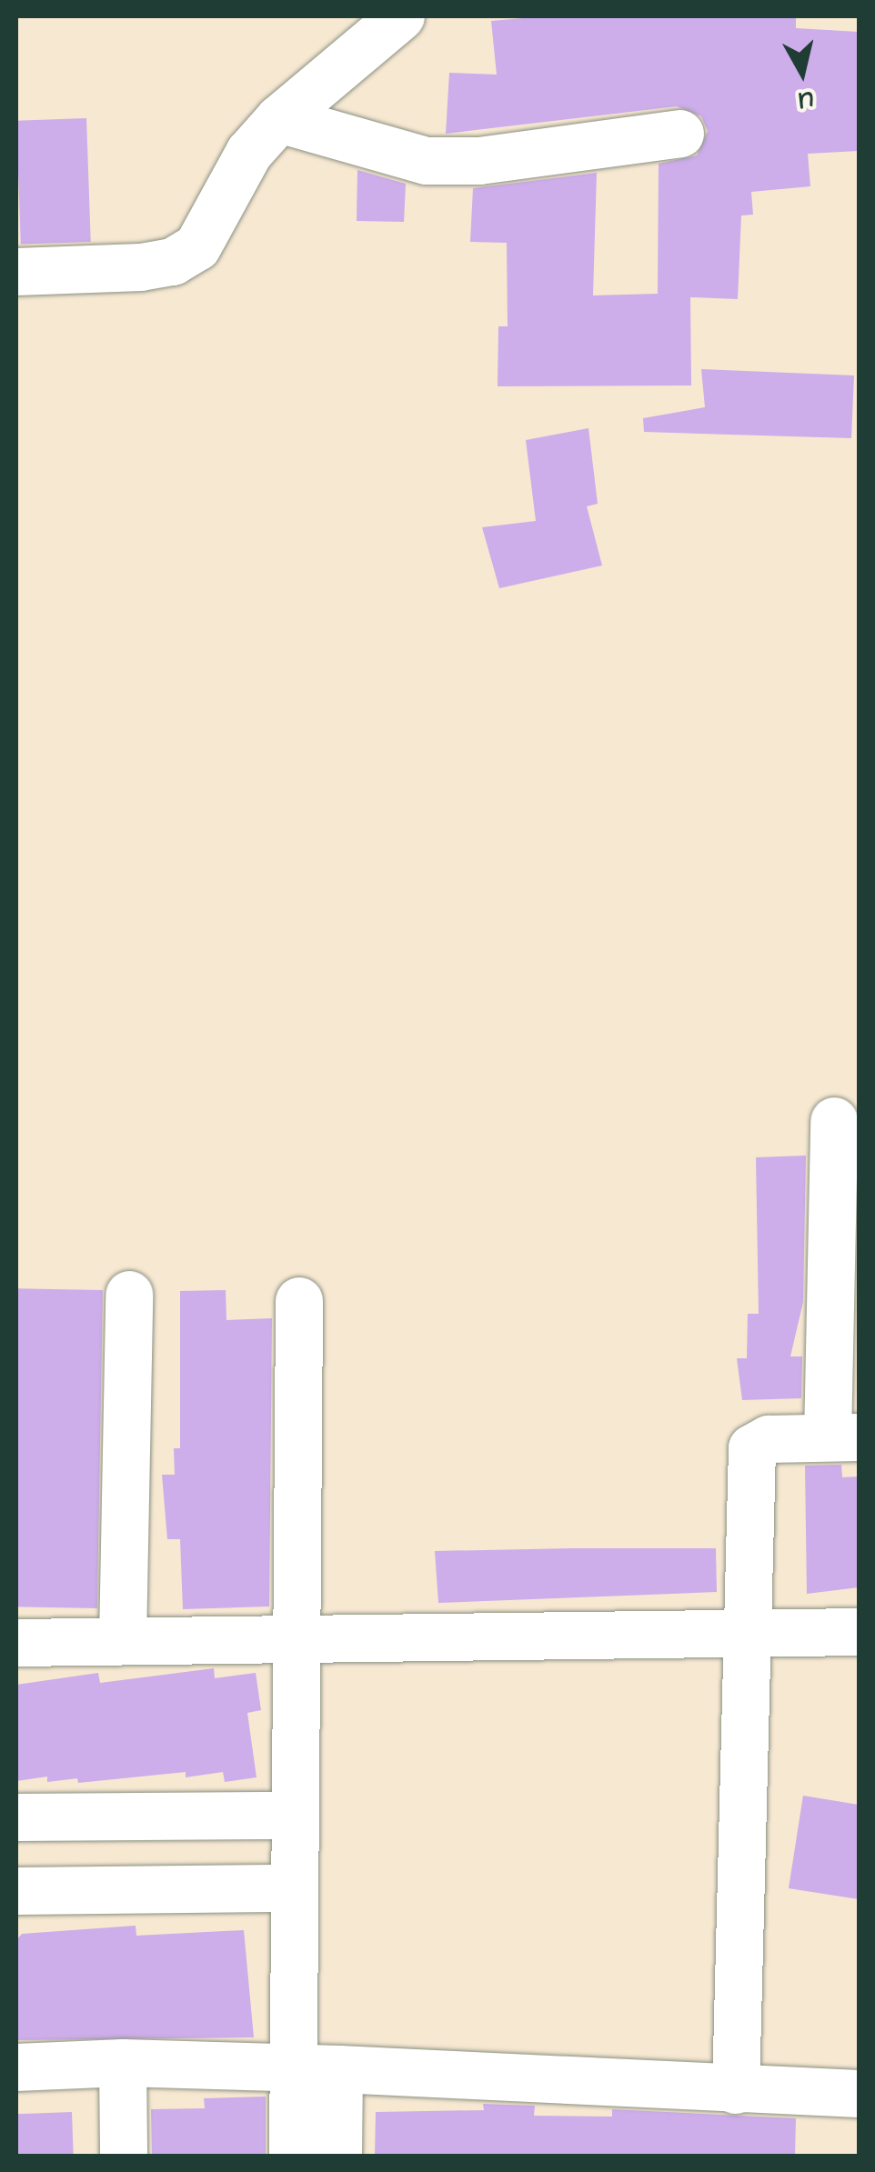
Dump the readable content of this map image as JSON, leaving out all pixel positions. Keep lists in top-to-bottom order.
{
  "north": "bottom"
}
